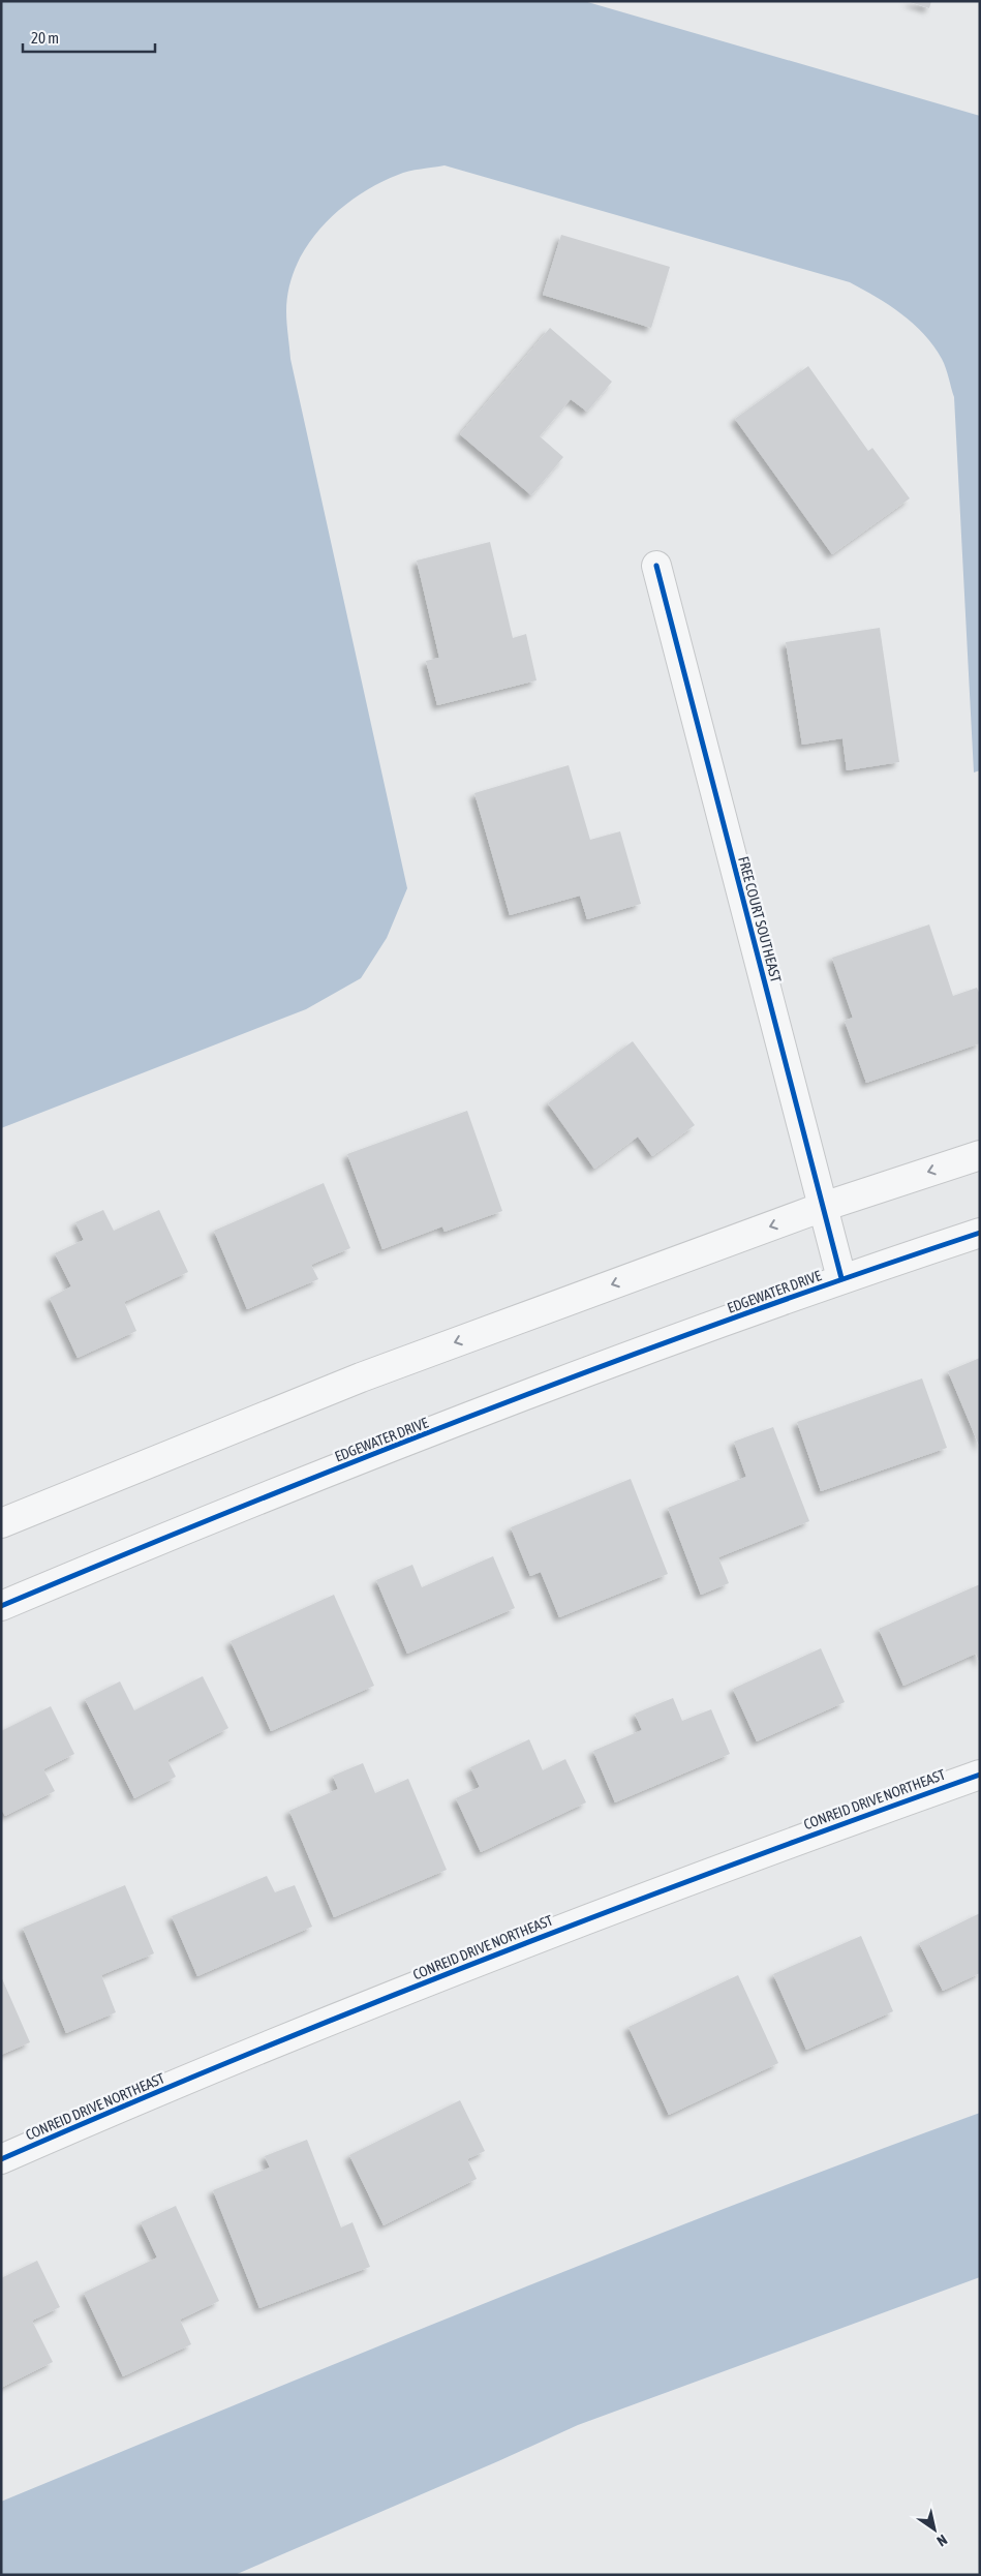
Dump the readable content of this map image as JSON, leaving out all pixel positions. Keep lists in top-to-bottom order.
{
  "streets": {
    "street": ["FREE COURT SOUTHEAST", "EDGEWATER DRIVE", "CONREID DRIVE NORTHEAST"]
  },
  "crossings": [
    ["FREE COURT SOUTHEAST", "EDGEWATER DRIVE"]
  ],
  "scale_bar": "20 m",
  "north": "bottom right"
}
